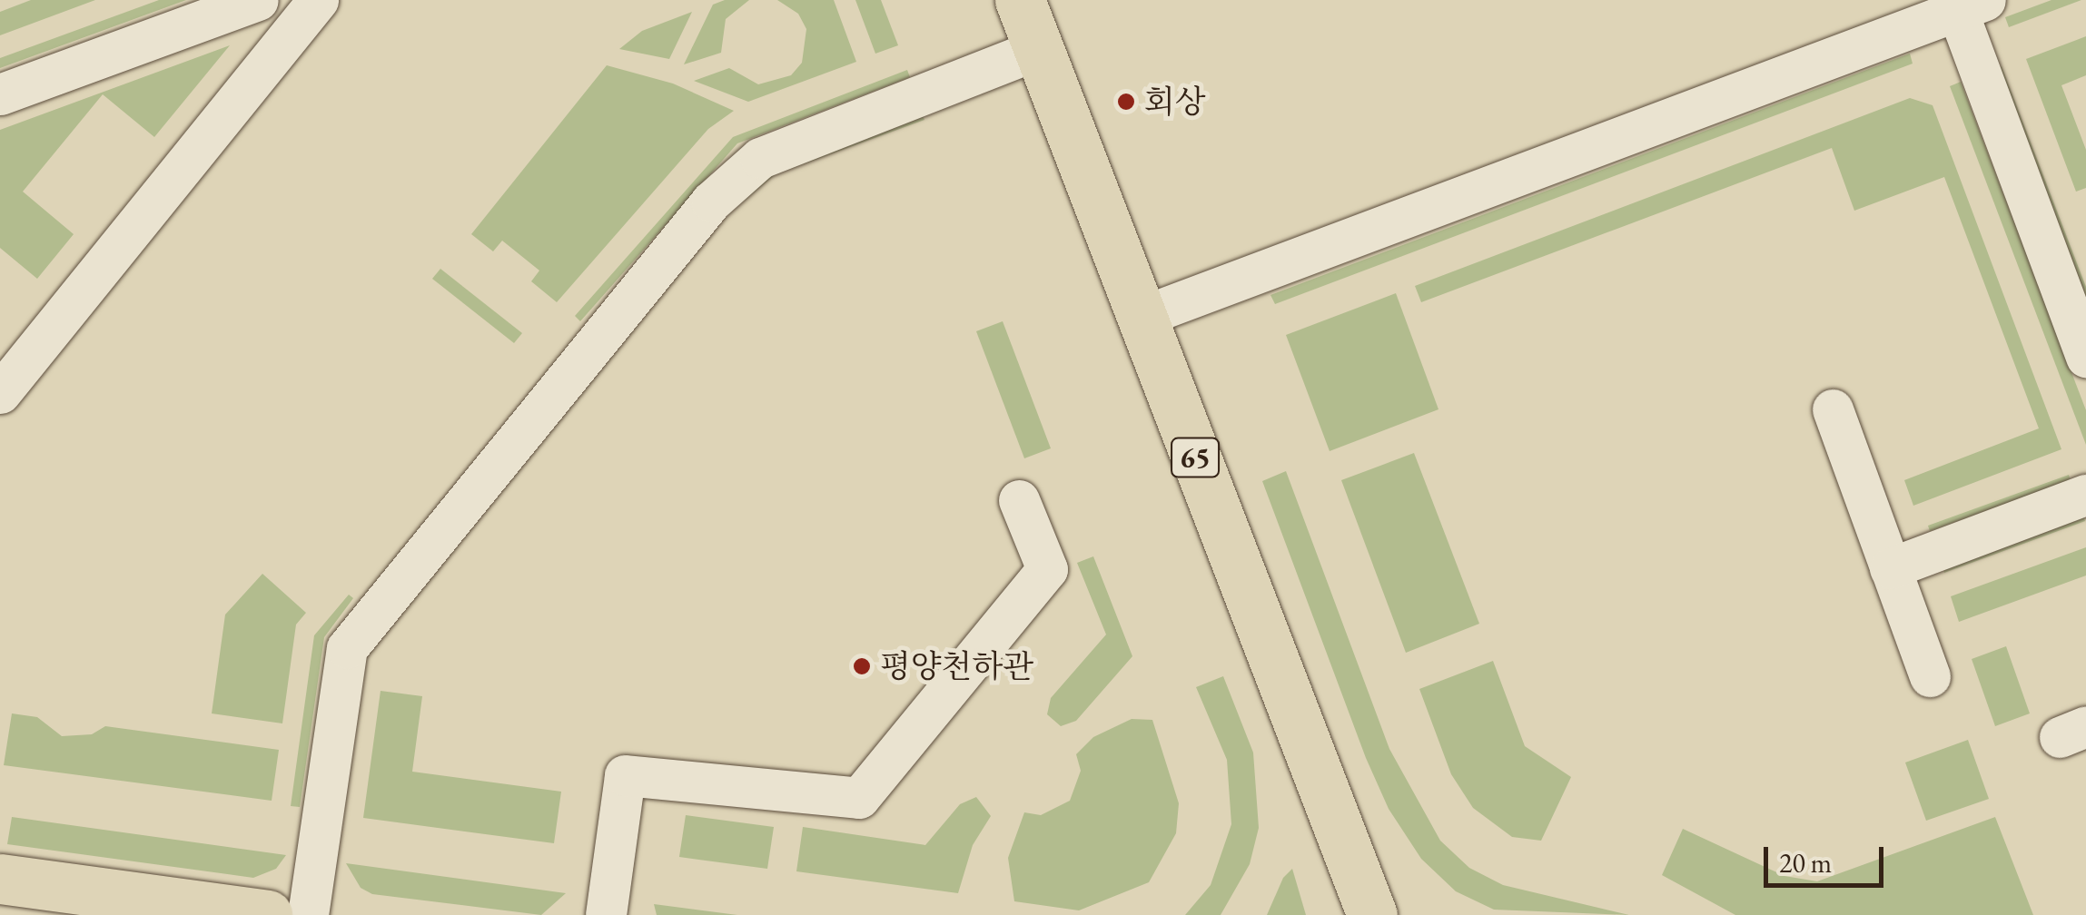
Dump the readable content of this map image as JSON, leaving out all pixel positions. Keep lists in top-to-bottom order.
{
  "streets": {
    "main road": ["65"]
  },
  "places": ["회상", "평양천하관"],
  "scale_bar": "20 m"
}
